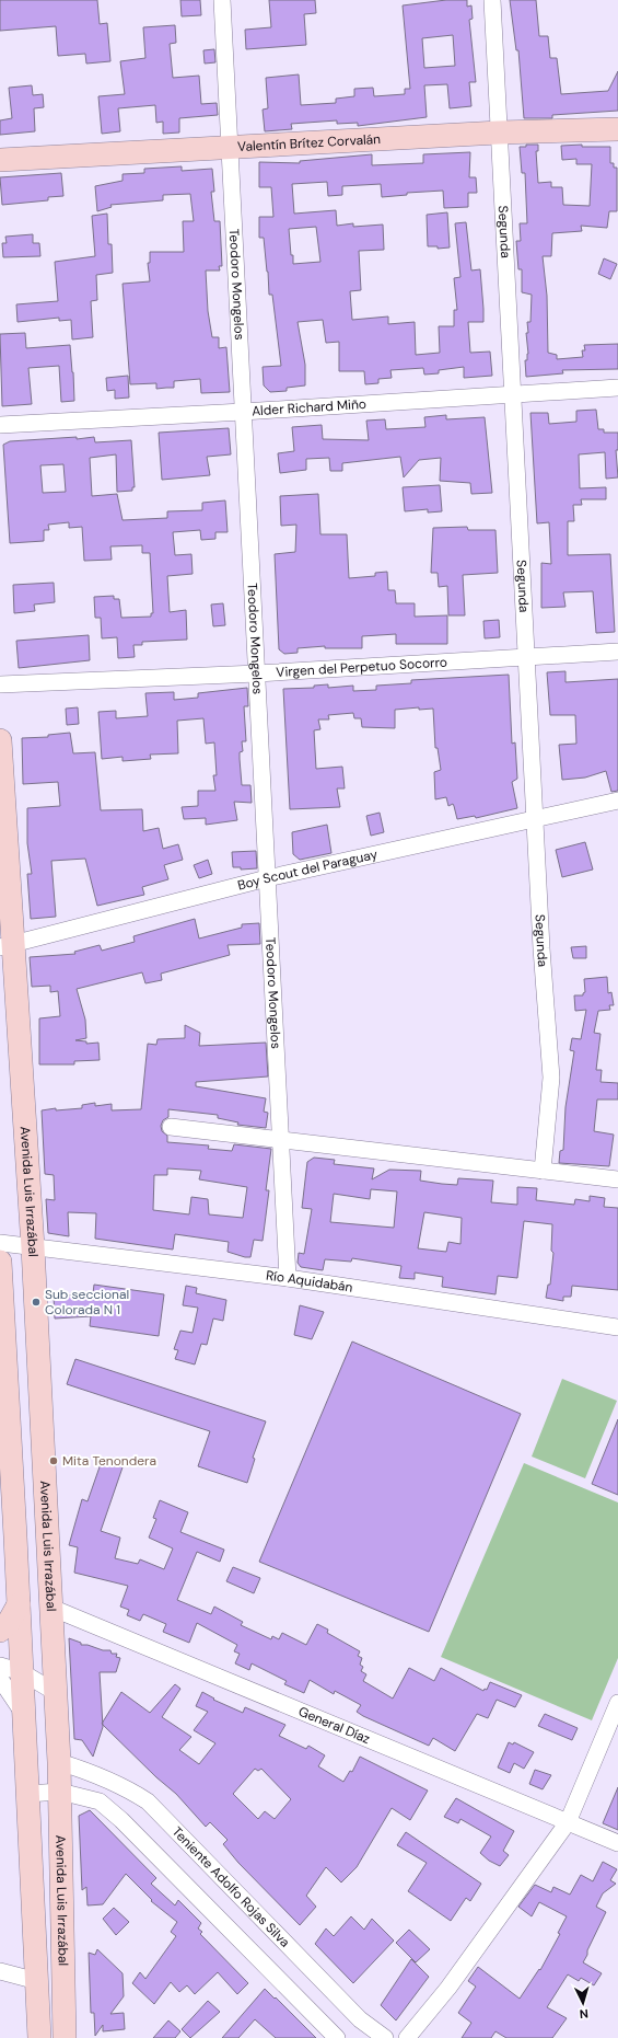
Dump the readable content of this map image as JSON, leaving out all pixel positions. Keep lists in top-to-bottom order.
{
  "streets": {
    "main road": ["Valentín Brítez Corvalán", "Avenida Luis Irrazábal"],
    "street": [
      "Segunda",
      "Teodoro Mongelos",
      "Alder Richard Miño",
      "Virgen del Perpetuo Socorro",
      "Boy Scout del Paraguay",
      "Río Aquidabán",
      "General Díaz",
      "Teniente Adolfo Rojas Silva"
    ]
  },
  "crossings": [
    ["Valentín Brítez Corvalán", "Segunda"],
    ["Valentín Brítez Corvalán", "Teodoro Mongelos"],
    ["Segunda", "Alder Richard Miño"],
    ["Segunda", "Virgen del Perpetuo Socorro"],
    ["Segunda", "Boy Scout del Paraguay"],
    ["Teodoro Mongelos", "Alder Richard Miño"],
    ["Teodoro Mongelos", "Virgen del Perpetuo Socorro"],
    ["Teodoro Mongelos", "Boy Scout del Paraguay"],
    ["Teodoro Mongelos", "Río Aquidabán"],
    ["Boy Scout del Paraguay", "Avenida Luis Irrazábal"],
    ["Avenida Luis Irrazábal", "Río Aquidabán"],
    ["Avenida Luis Irrazábal", "General Díaz"],
    ["Avenida Luis Irrazábal", "Teniente Adolfo Rojas Silva"]
  ],
  "places": ["Sub seccional Colorada N 1", "Mita Tenondera"],
  "north": "bottom"
}
